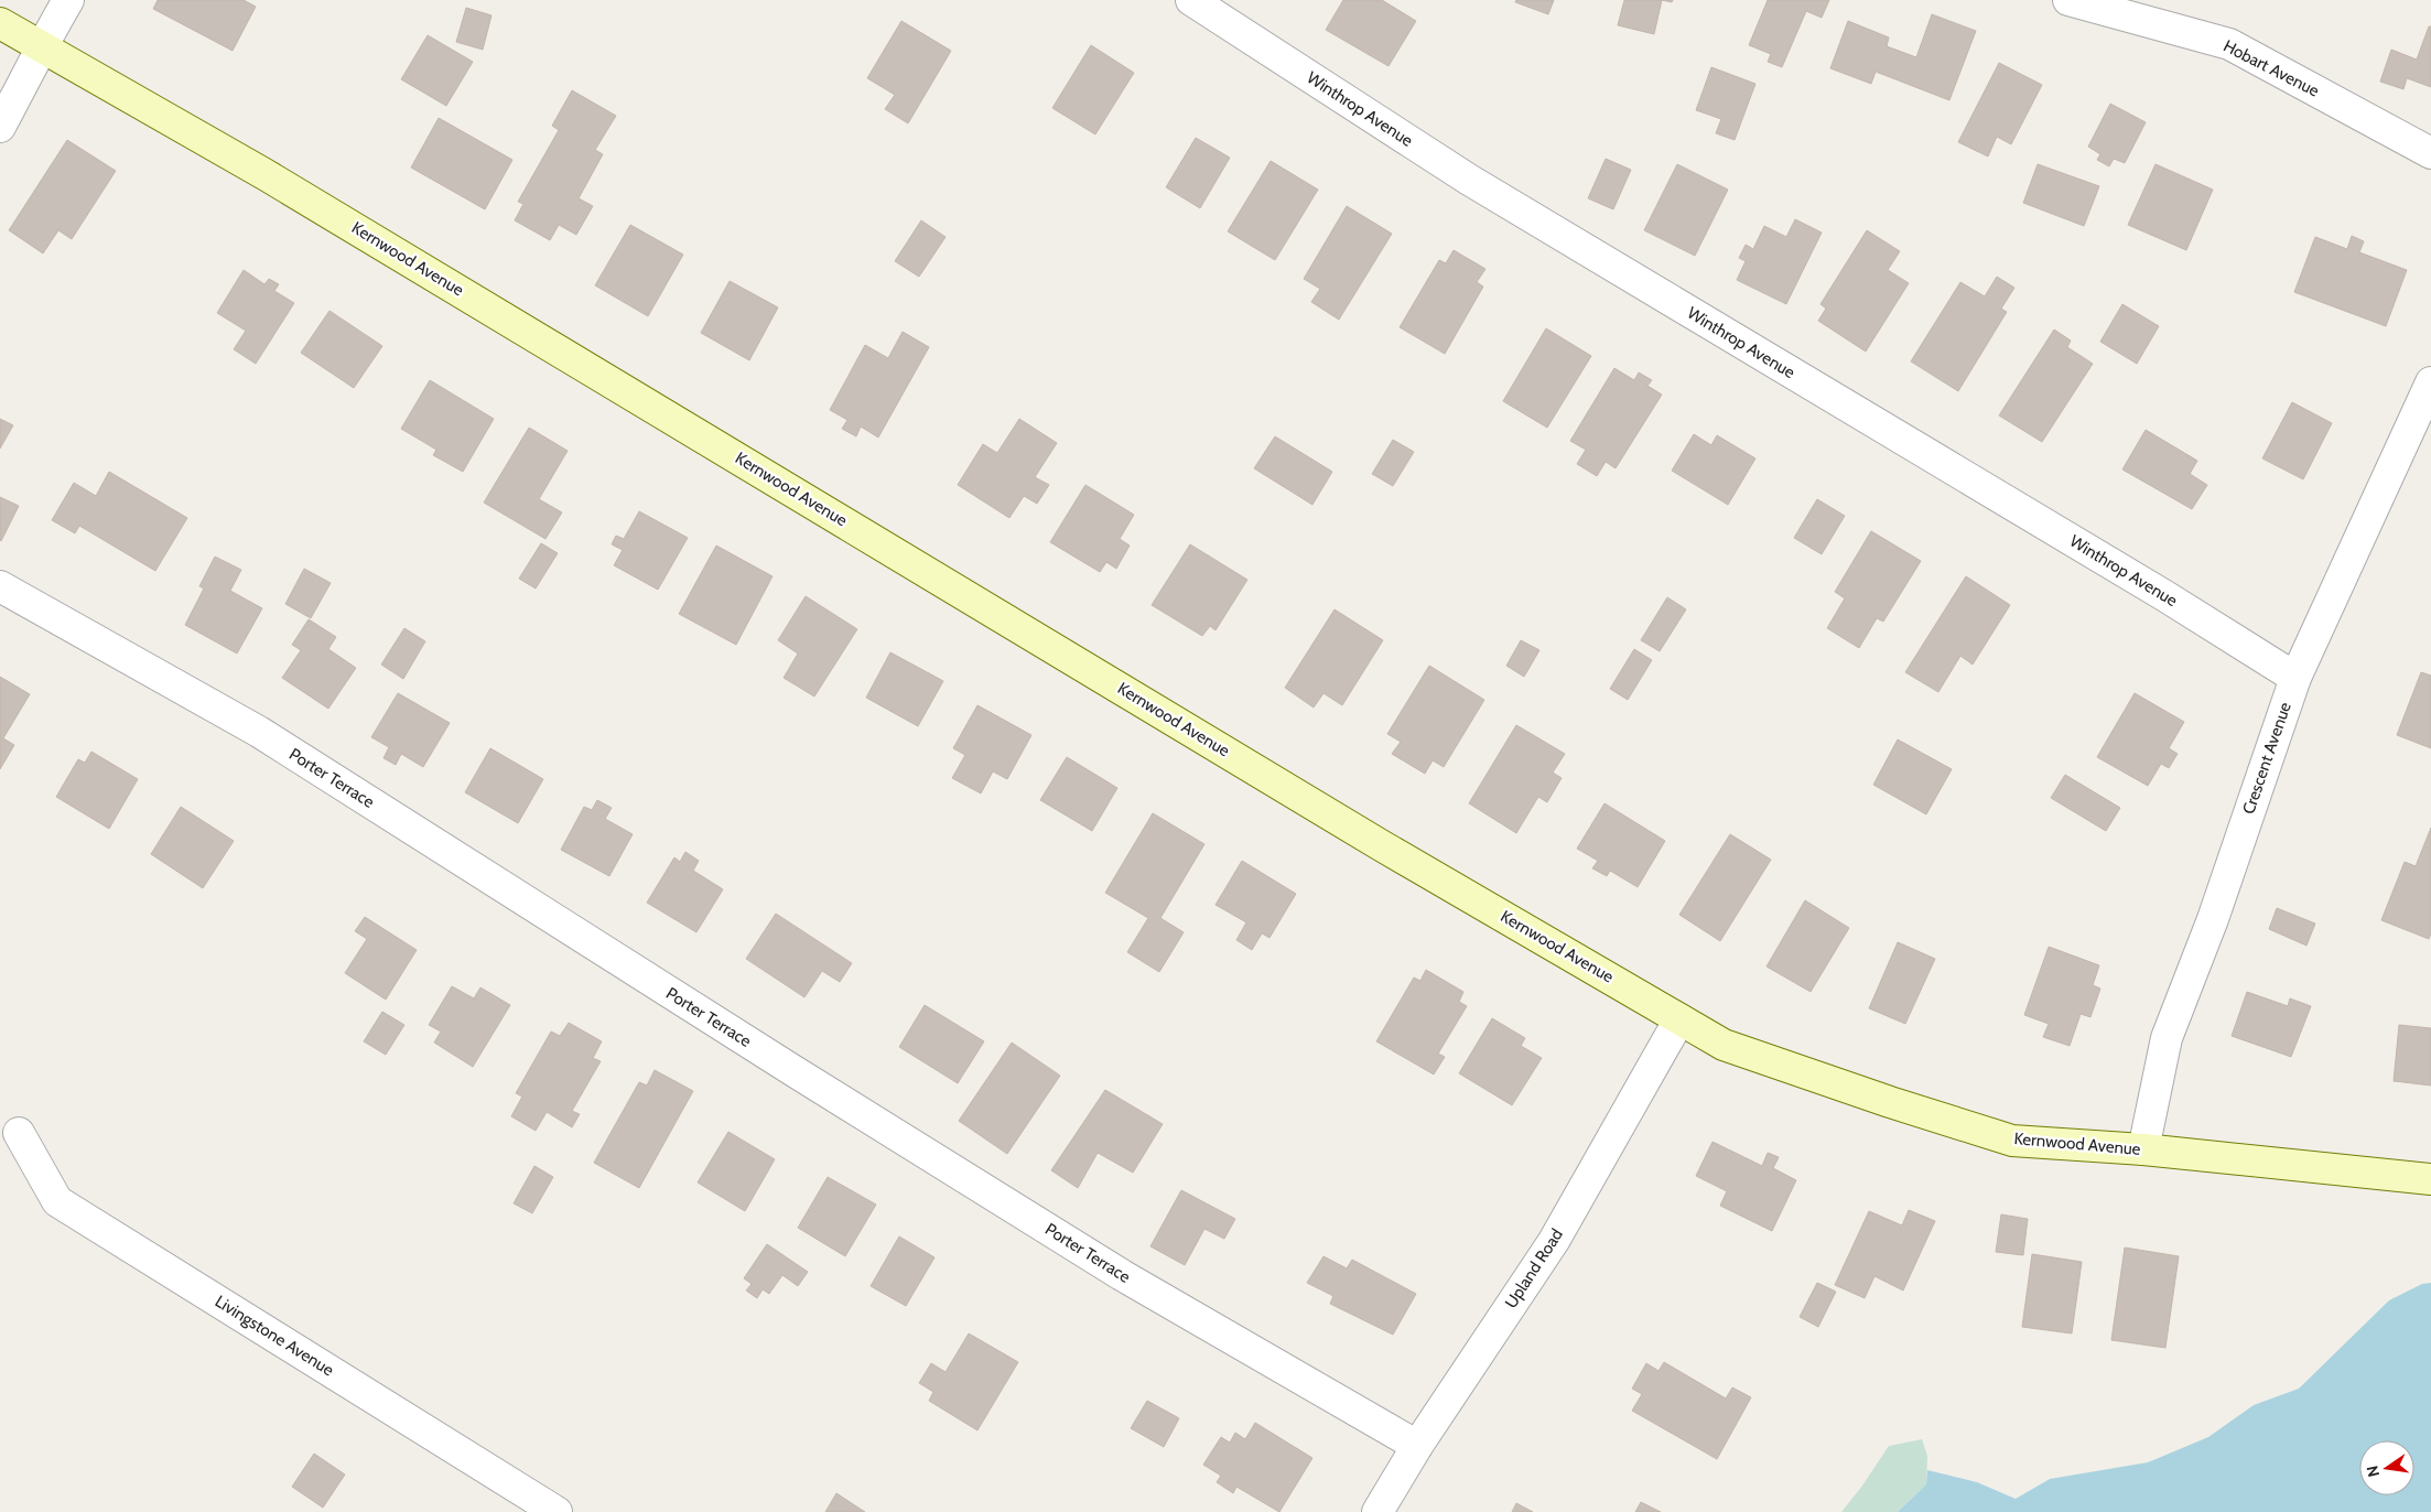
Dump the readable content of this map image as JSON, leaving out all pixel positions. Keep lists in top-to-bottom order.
{
  "streets": {
    "main road": ["Kernwood Avenue"],
    "street": [
      "Hobart Avenue",
      "Winthrop Avenue",
      "Crescent Avenue",
      "Porter Terrace",
      "Upland Road",
      "Livingstone Avenue"
    ]
  },
  "crossings": [
    ["Winthrop Avenue", "Crescent Avenue"],
    ["Kernwood Avenue", "Crescent Avenue"],
    ["Kernwood Avenue", "Upland Road"],
    ["Porter Terrace", "Upland Road"]
  ],
  "north": "left"
}
